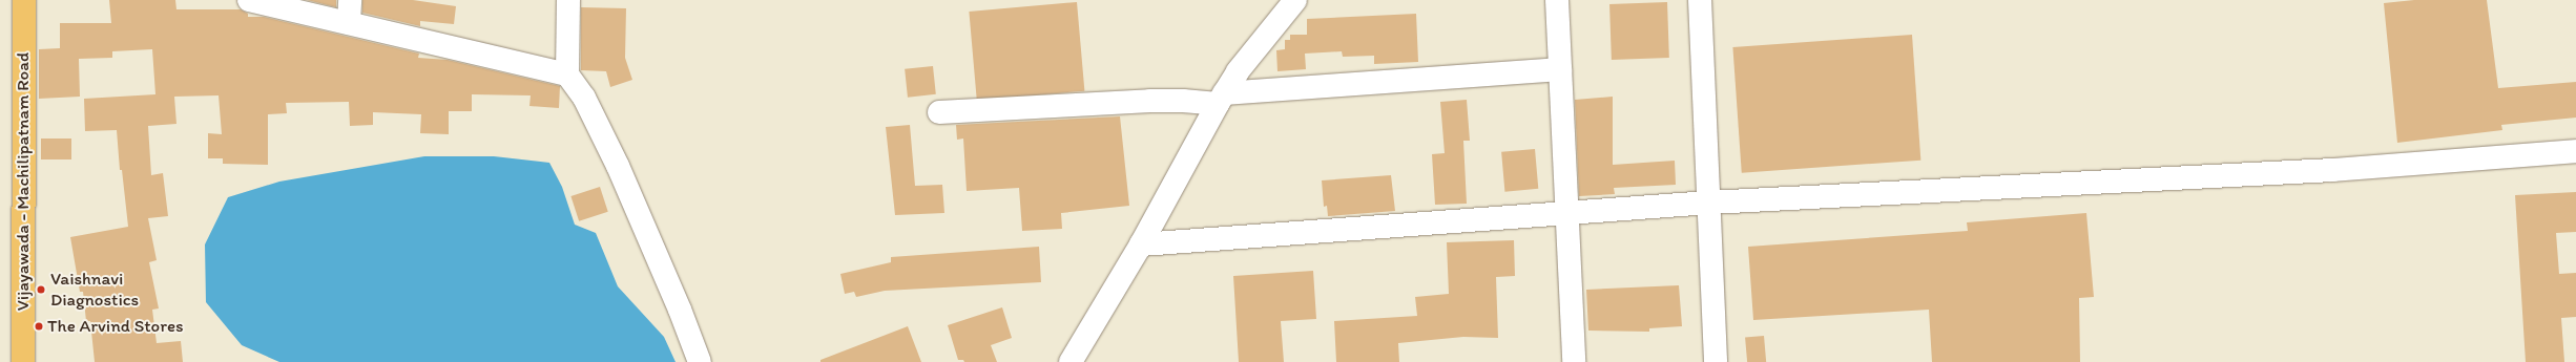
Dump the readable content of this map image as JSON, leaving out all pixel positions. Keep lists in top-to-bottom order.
{
  "streets": {
    "highway": ["Vijayawada - Machilipatnam Road"]
  },
  "places": ["Vaishnavi Diagnostics", "The Arvind Stores"]
}
